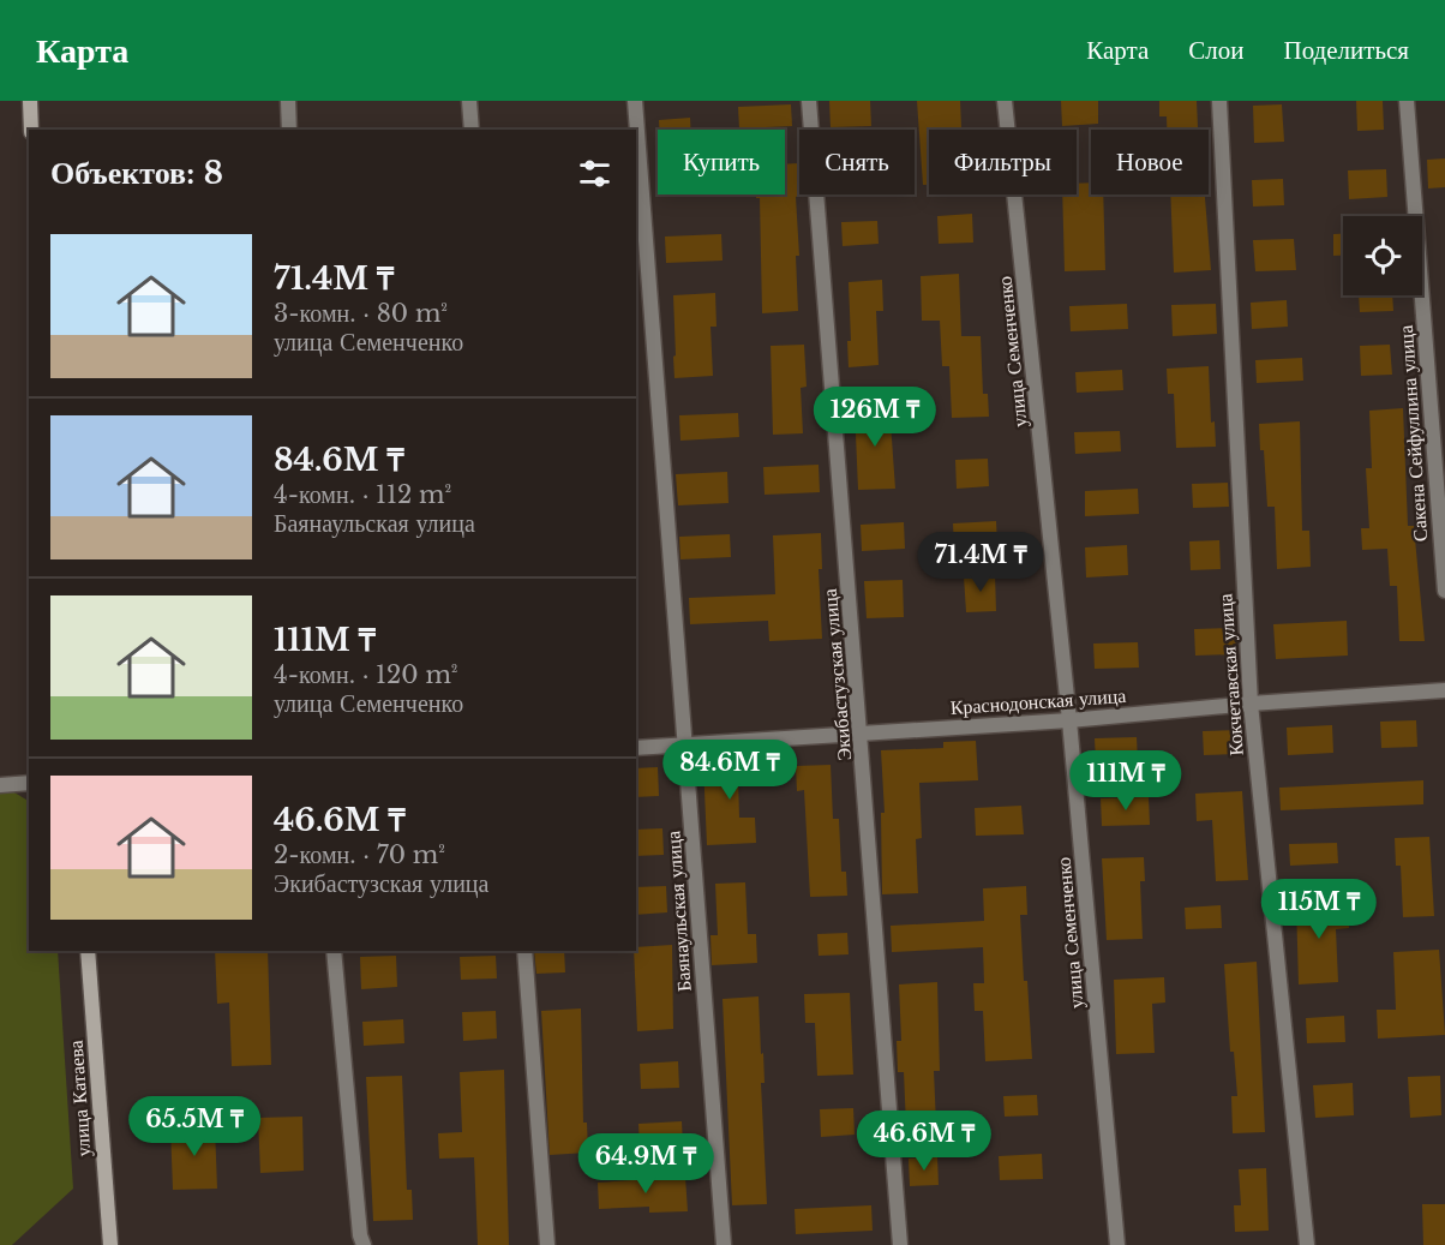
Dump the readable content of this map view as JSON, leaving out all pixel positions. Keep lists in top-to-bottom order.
{
  "streets": {
    "street": [
      "улица Семенченко",
      "Сакена Сейфуллина улица",
      "Экибастузская улица",
      "Кокчетавская улица",
      "Краснодонская улица",
      "Баянаульская улица",
      "улица Катаева"
    ]
  },
  "crossings": [
    ["улица Семенченко", "Краснодонская улица"],
    ["Экибастузская улица", "Краснодонская улица"],
    ["Кокчетавская улица", "Краснодонская улица"],
    ["Краснодонская улица", "Баянаульская улица"]
  ],
  "page": {
    "header": "Карта",
    "nav": ["Карта", "Слои", "Поделиться"],
    "chip": [
      "Купить",
      "Снять",
      "Фильтры",
      "Новое"
    ],
    "heading": "Объектов: 8",
    "list": [
      {
        "name": "71.4M ₸",
        "note": "3-комн. · 80 m² · улица Семенченко"
      },
      {
        "name": "84.6M ₸",
        "note": "4-комн. · 112 m² · Баянаульская улица"
      },
      {
        "name": "111M ₸",
        "note": "4-комн. · 120 m² · улица Семенченко"
      },
      {
        "name": "46.6M ₸",
        "note": "2-комн. · 70 m² · Экибастузская улица"
      }
    ],
    "price": [
      "126M ₸",
      "71.4M ₸",
      "84.6M ₸",
      "111M ₸",
      "115M ₸",
      "65.5M ₸",
      "46.6M ₸",
      "64.9M ₸"
    ]
  }
}
